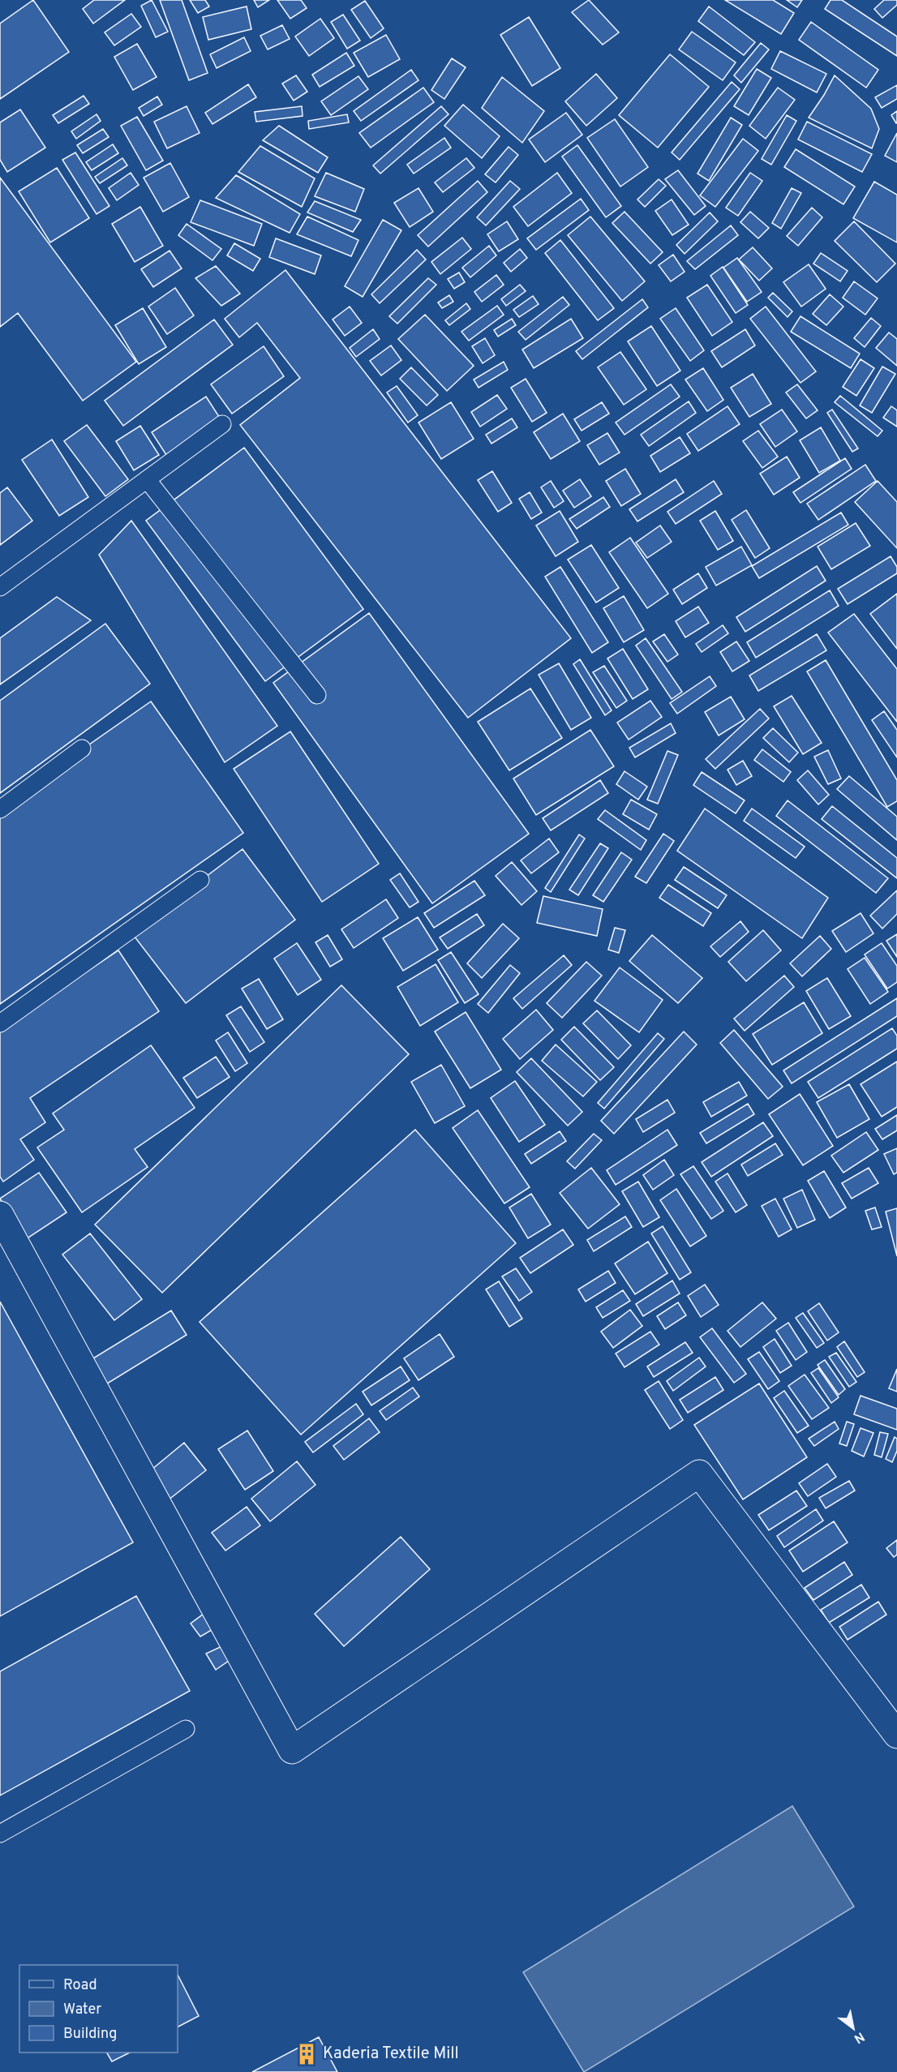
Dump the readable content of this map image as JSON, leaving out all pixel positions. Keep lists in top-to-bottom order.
{
  "places": {
    "building": ["Kaderia Textile Mill"]
  },
  "legend": ["Road", "Water", "Building"],
  "north": "bottom right"
}
